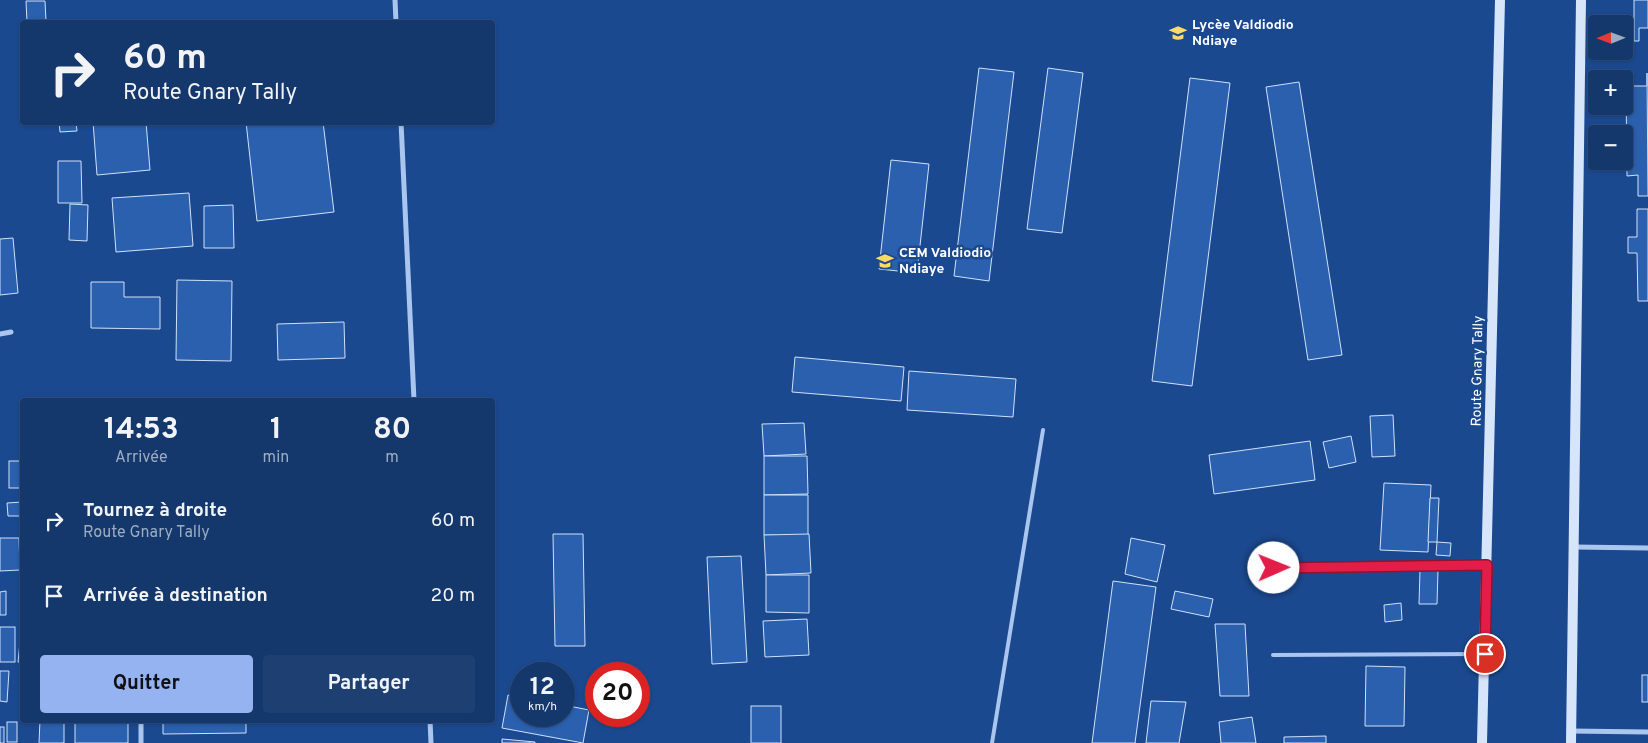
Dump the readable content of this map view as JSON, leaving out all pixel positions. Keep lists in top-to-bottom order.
{
  "streets": {
    "street": ["Route Gnary Tally"]
  },
  "places": {
    "school or university": ["Lycèe Valdiodio Ndiaye", "CEM Valdiodio Ndiaye"]
  },
  "north": "left",
  "page": {
    "map_buttons": ["+", "−"],
    "turn": ["60 m", "Route Gnary Tally"],
    "eta": [
      "14:53",
      "Arrivée",
      "1",
      "min",
      "80",
      "m"
    ],
    "list": [
      {
        "name": "Tournez à droite",
        "note": "Route Gnary Tally",
        "value": "60 m"
      },
      {
        "name": "Arrivée à destination",
        "value": "20 m"
      }
    ],
    "buttons": ["Quitter", "Partager"],
    "speed": "12 km/h",
    "limit": "20"
  }
}
